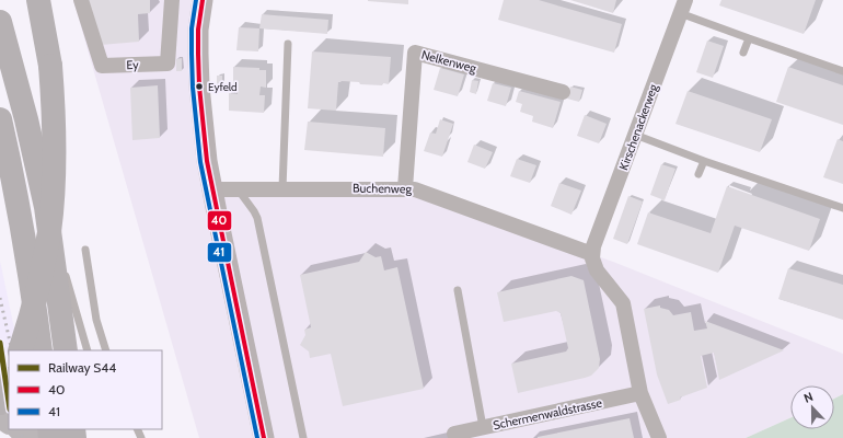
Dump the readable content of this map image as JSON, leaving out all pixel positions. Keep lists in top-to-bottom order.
{
  "streets": {
    "street": [
      "Nelkenweg",
      "Ey",
      "Kirschenackerweg",
      "Buchenweg",
      "Schermenwaldstrasse"
    ]
  },
  "crossings": [
    ["Nelkenweg", "Buchenweg"],
    ["Kirschenackerweg", "Buchenweg"]
  ],
  "places": ["Eyfeld"],
  "lines": ["transit line 40", "transit line 41", "rail line S44"],
  "legend": ["Railway S44", "40", "41"],
  "north": "top"
}
